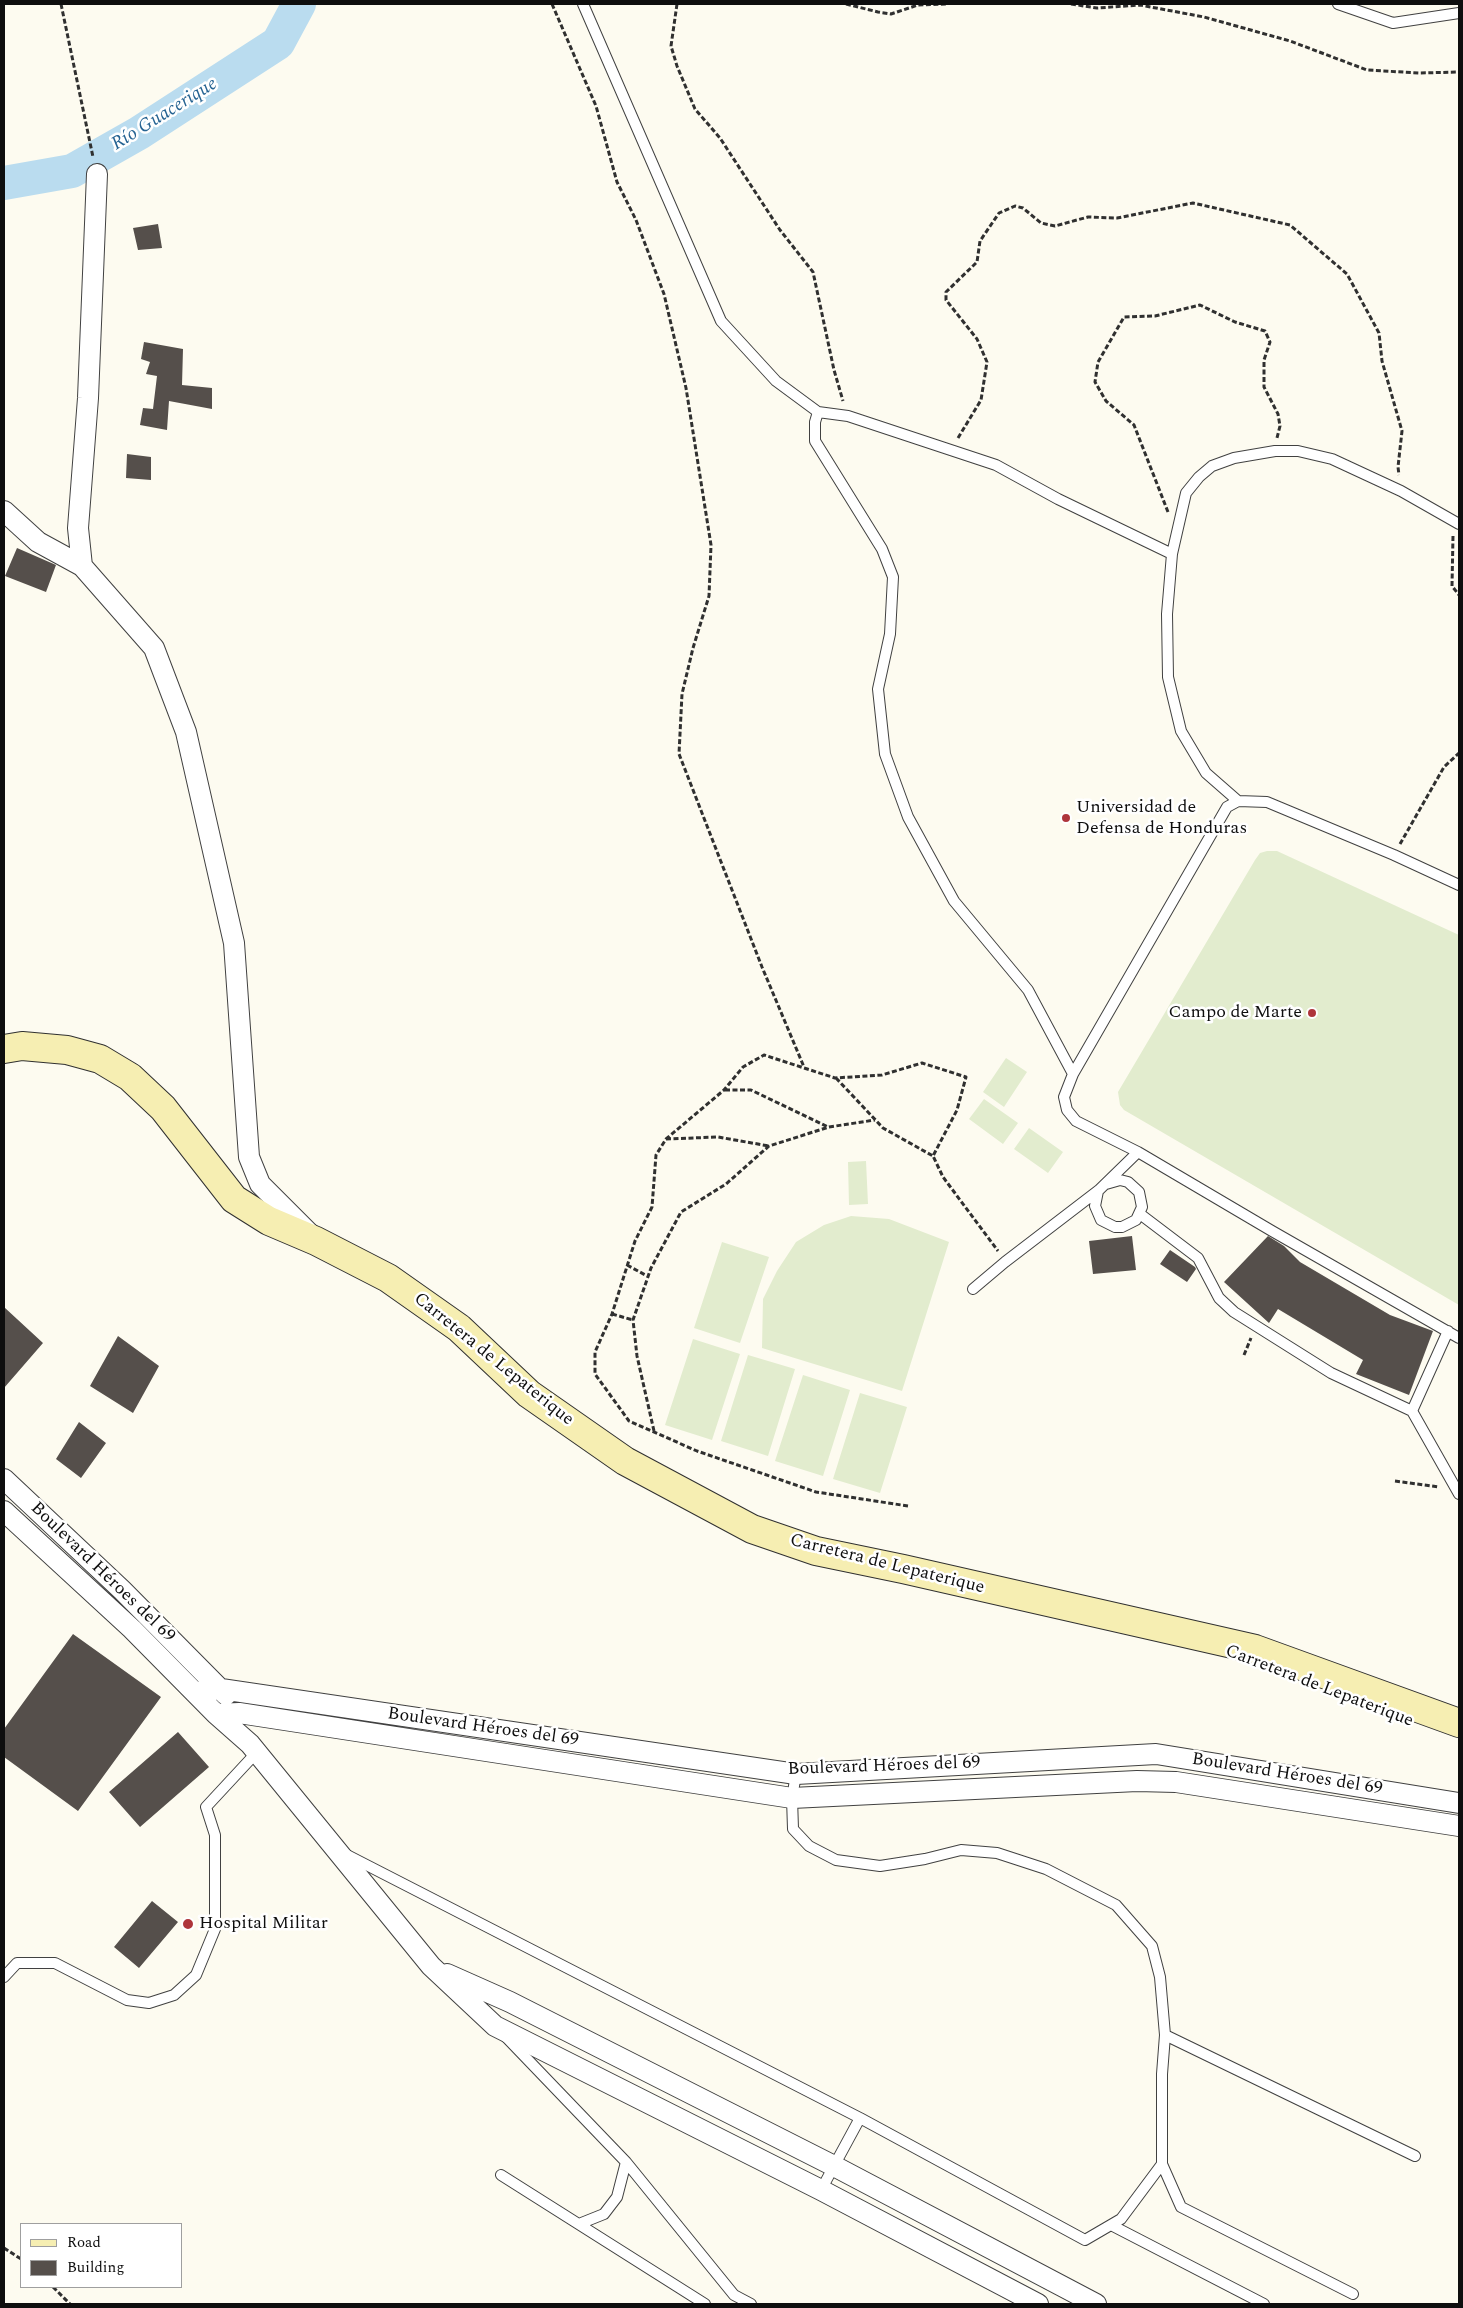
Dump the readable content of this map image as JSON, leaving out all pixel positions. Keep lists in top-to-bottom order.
{
  "streets": {
    "main road": ["Carretera de Lepaterique"],
    "street": ["Boulevard Héroes del 69"]
  },
  "water": ["Río Guacerique"],
  "places": ["Universidad de Defensa de Honduras", "Campo de Marte", "Hospital Militar"],
  "legend": ["Road", "Building"]
}
